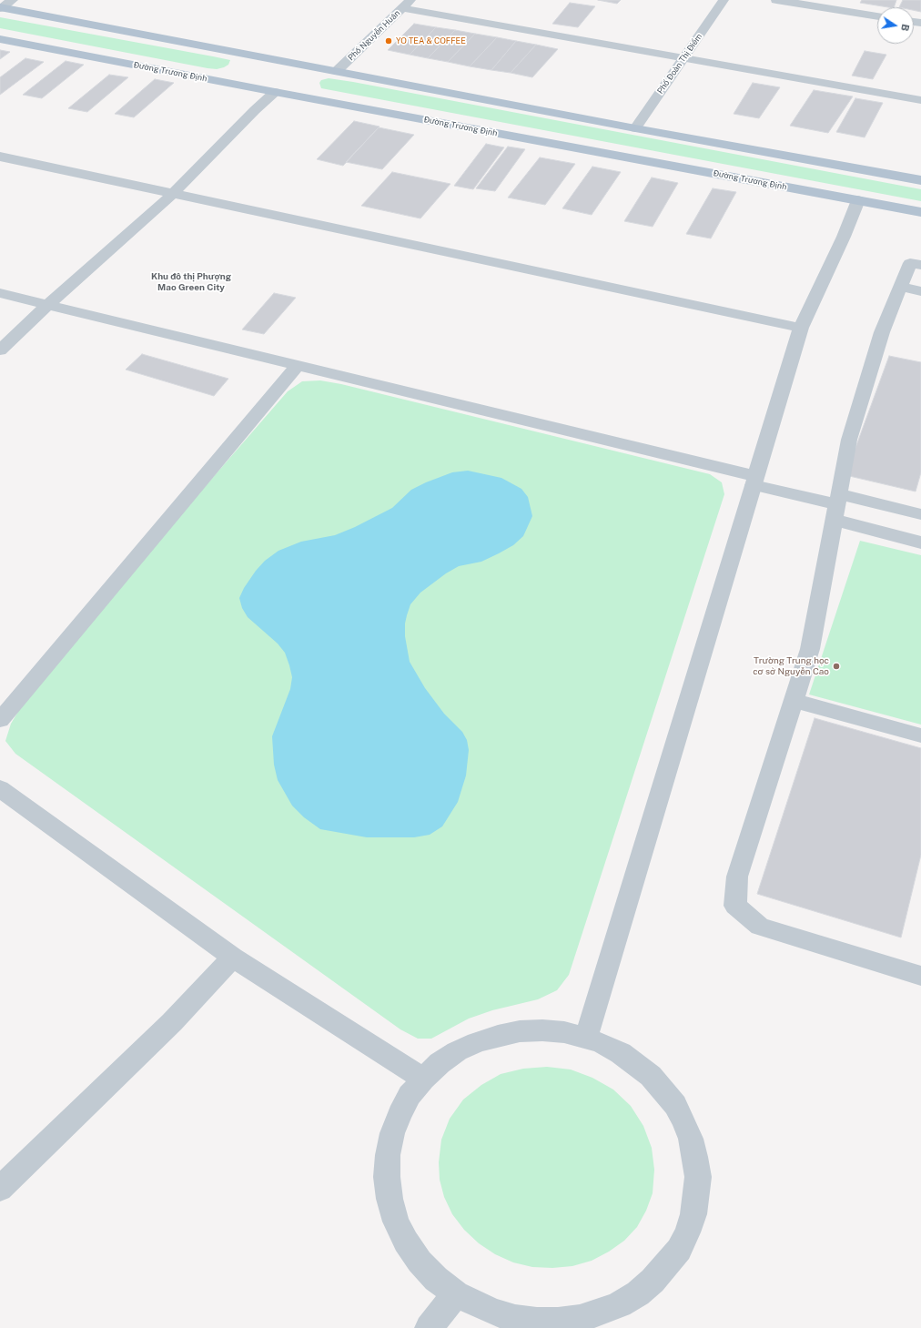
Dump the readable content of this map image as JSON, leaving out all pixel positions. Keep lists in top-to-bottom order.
{
  "streets": {
    "main road": ["Đường Trương Định"],
    "street": ["Phố Nguyễn Huân", "Phố Đoàn Thị Điểm"]
  },
  "districts": ["Khu đô thị Phượng Mao Green City"],
  "places": ["YO TEA & COFFEE", "Trường Trung học cơ sở Nguyễn Cao"],
  "north": "right"
}
